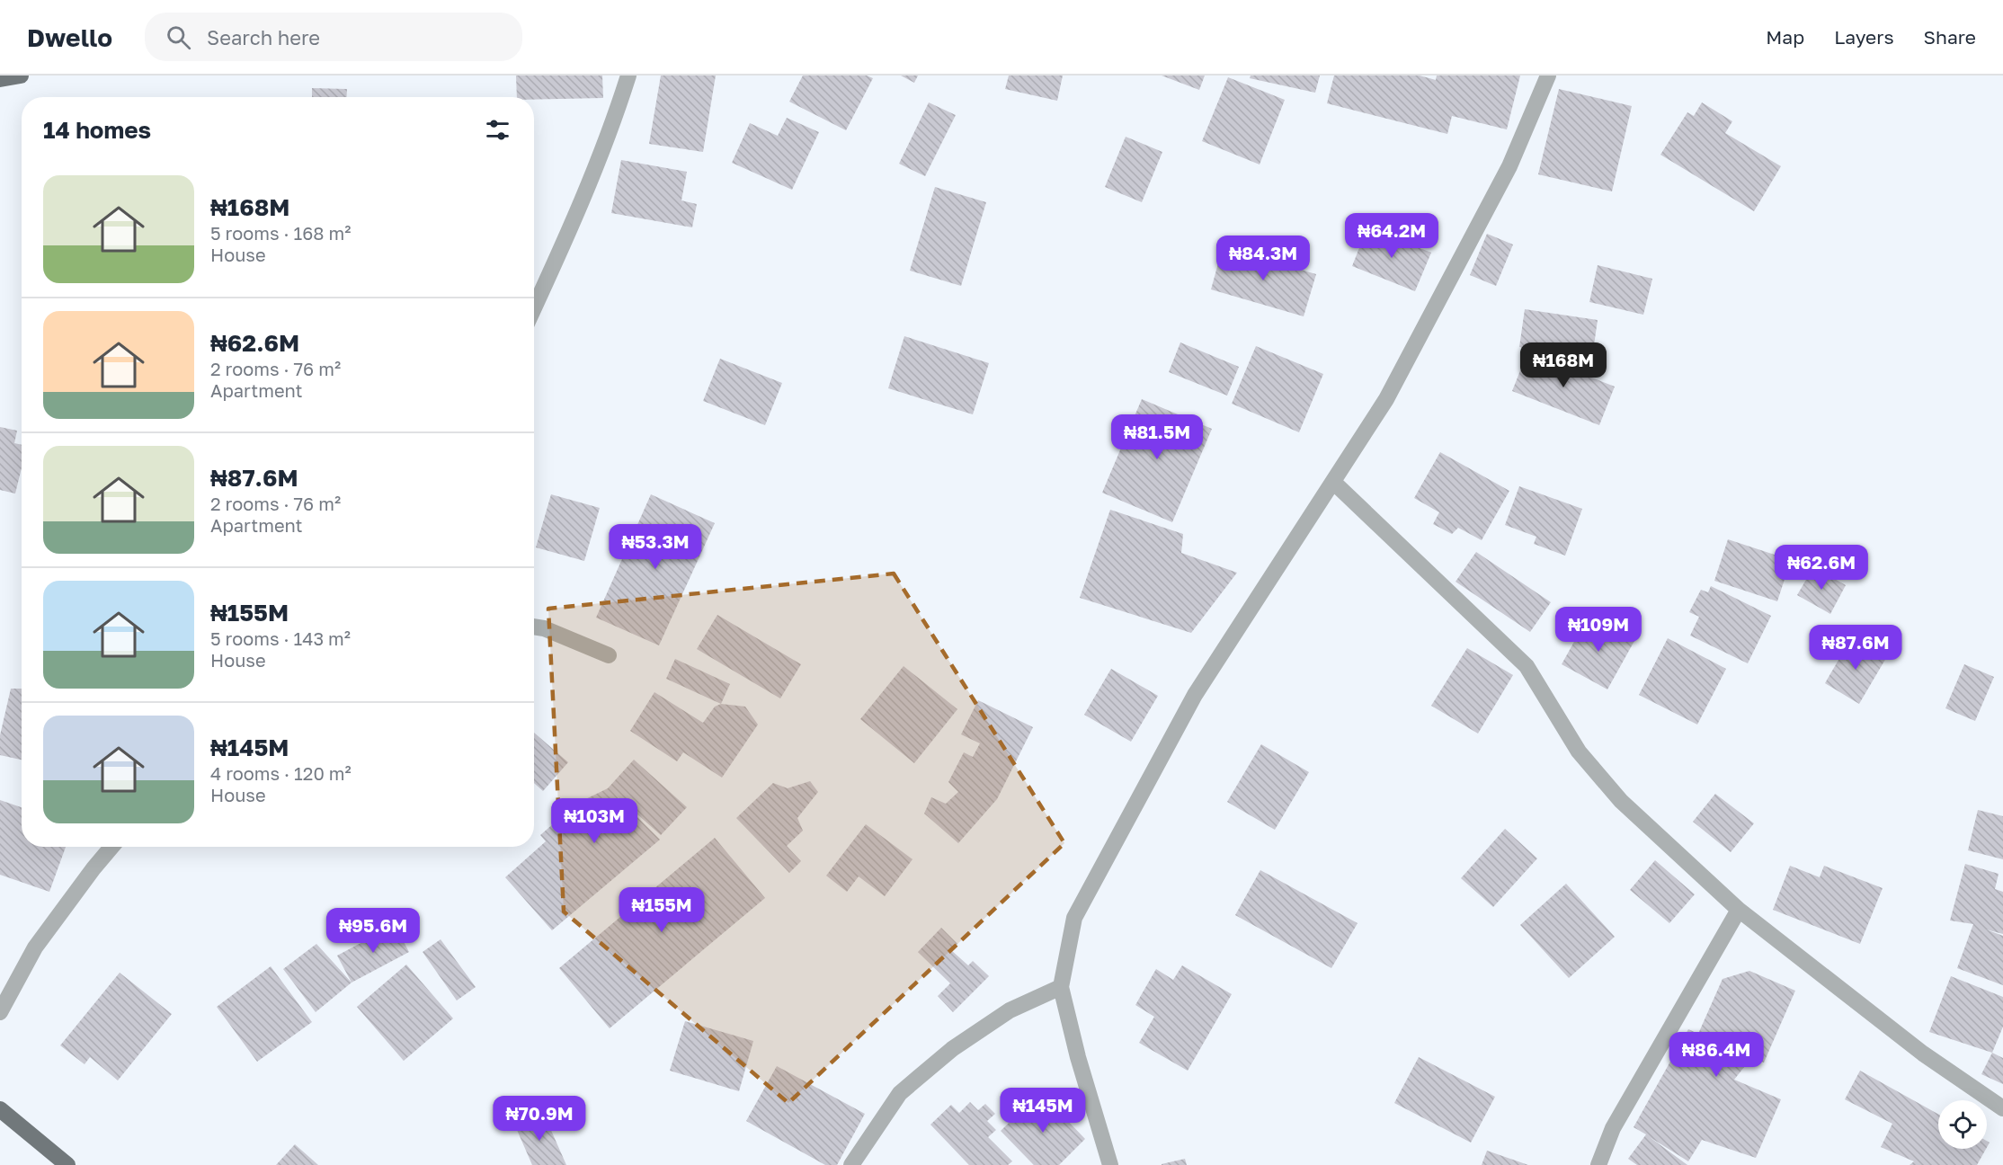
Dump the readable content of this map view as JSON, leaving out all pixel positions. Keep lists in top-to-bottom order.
{
  "page": {
    "header": "Dwello",
    "search": "Search here",
    "nav": ["Map", "Layers", "Share"],
    "heading": "14 homes",
    "list": [
      {
        "name": "₦168M",
        "note": "5 rooms · 168 m² · House"
      },
      {
        "name": "₦62.6M",
        "note": "2 rooms · 76 m² · Apartment"
      },
      {
        "name": "₦87.6M",
        "note": "2 rooms · 76 m² · Apartment"
      },
      {
        "name": "₦155M",
        "note": "5 rooms · 143 m² · House"
      },
      {
        "name": "₦145M",
        "note": "4 rooms · 120 m² · House"
      }
    ],
    "price": [
      "₦64.2M",
      "₦84.3M",
      "₦168M",
      "₦81.5M",
      "₦53.3M",
      "₦62.6M",
      "₦109M",
      "₦87.6M",
      "₦103M",
      "₦155M",
      "₦95.6M",
      "₦86.4M",
      "₦145M",
      "₦70.9M"
    ]
  }
}
